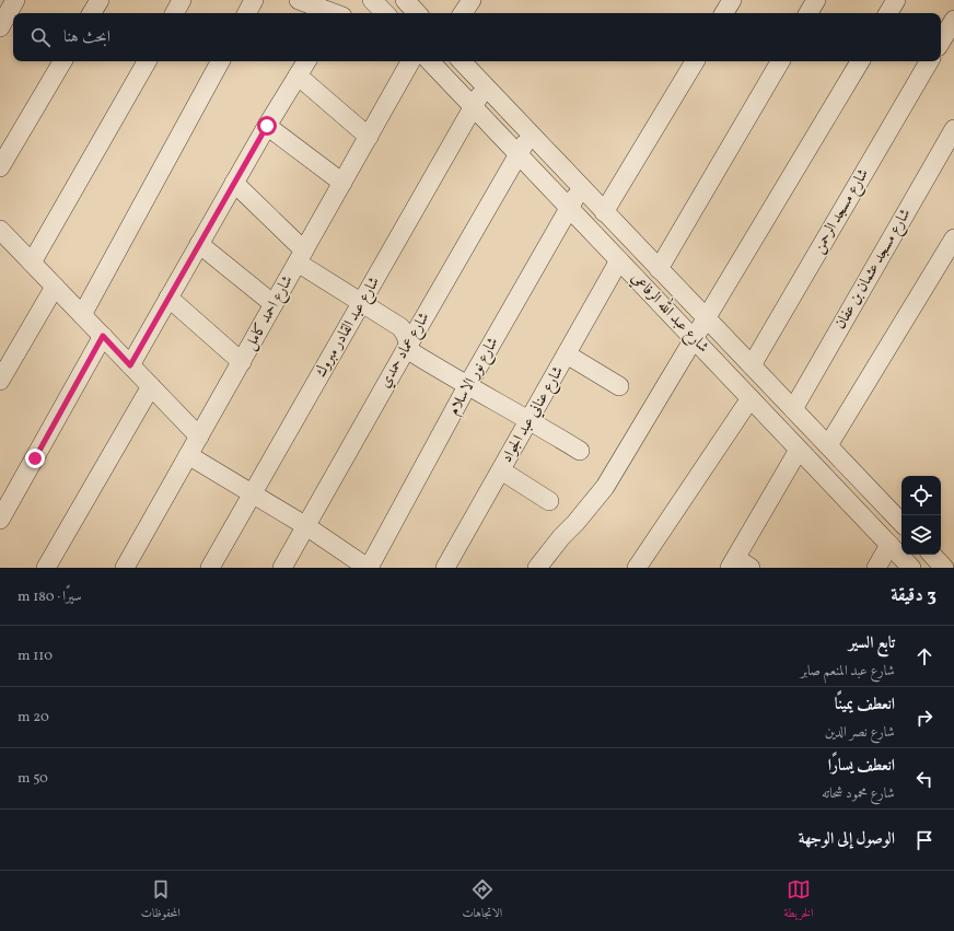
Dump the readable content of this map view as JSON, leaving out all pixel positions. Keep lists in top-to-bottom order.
{
  "streets": {
    "street": [
      "شارع مسجد الرحمن",
      "شارع مسجد عثمان بن عفان",
      "شارع احمد كامل",
      "شارع عبد الله الرفاعي",
      "شارع عبد القادر مبروك",
      "شارع عماد حمدي",
      "شارع نور الاسلام",
      "شارع عناني عبد الجواد"
    ]
  },
  "crossings": [
    ["شارع مسجد الرحمن", "شارع عبد الله الرفاعي"],
    ["شارع مسجد عثمان بن عفان", "شارع عبد الله الرفاعي"],
    ["شارع عبد الله الرفاعي", "شارع عبد القادر مبروك"],
    ["شارع عبد الله الرفاعي", "شارع عماد حمدي"],
    ["شارع عبد الله الرفاعي", "شارع نور الاسلام"],
    ["شارع عبد الله الرفاعي", "شارع عناني عبد الجواد"]
  ],
  "page": {
    "search": "ابحث هنا",
    "heading": ["3 دقيقة", "سيرًا · 180 m"],
    "list": [
      ["تابع السير", "شارع عبد المنعم صابر", "110 m"],
      ["انعطف يمينًا", "شارع نصر الدين", "20 m"],
      ["انعطف يسارًا", "شارع محمود شحاته", "50 m"],
      "الوصول إلى الوجهة"
    ],
    "nav": ["الخريطة", "الاتجاهات", "المحفوظات"]
  }
}
